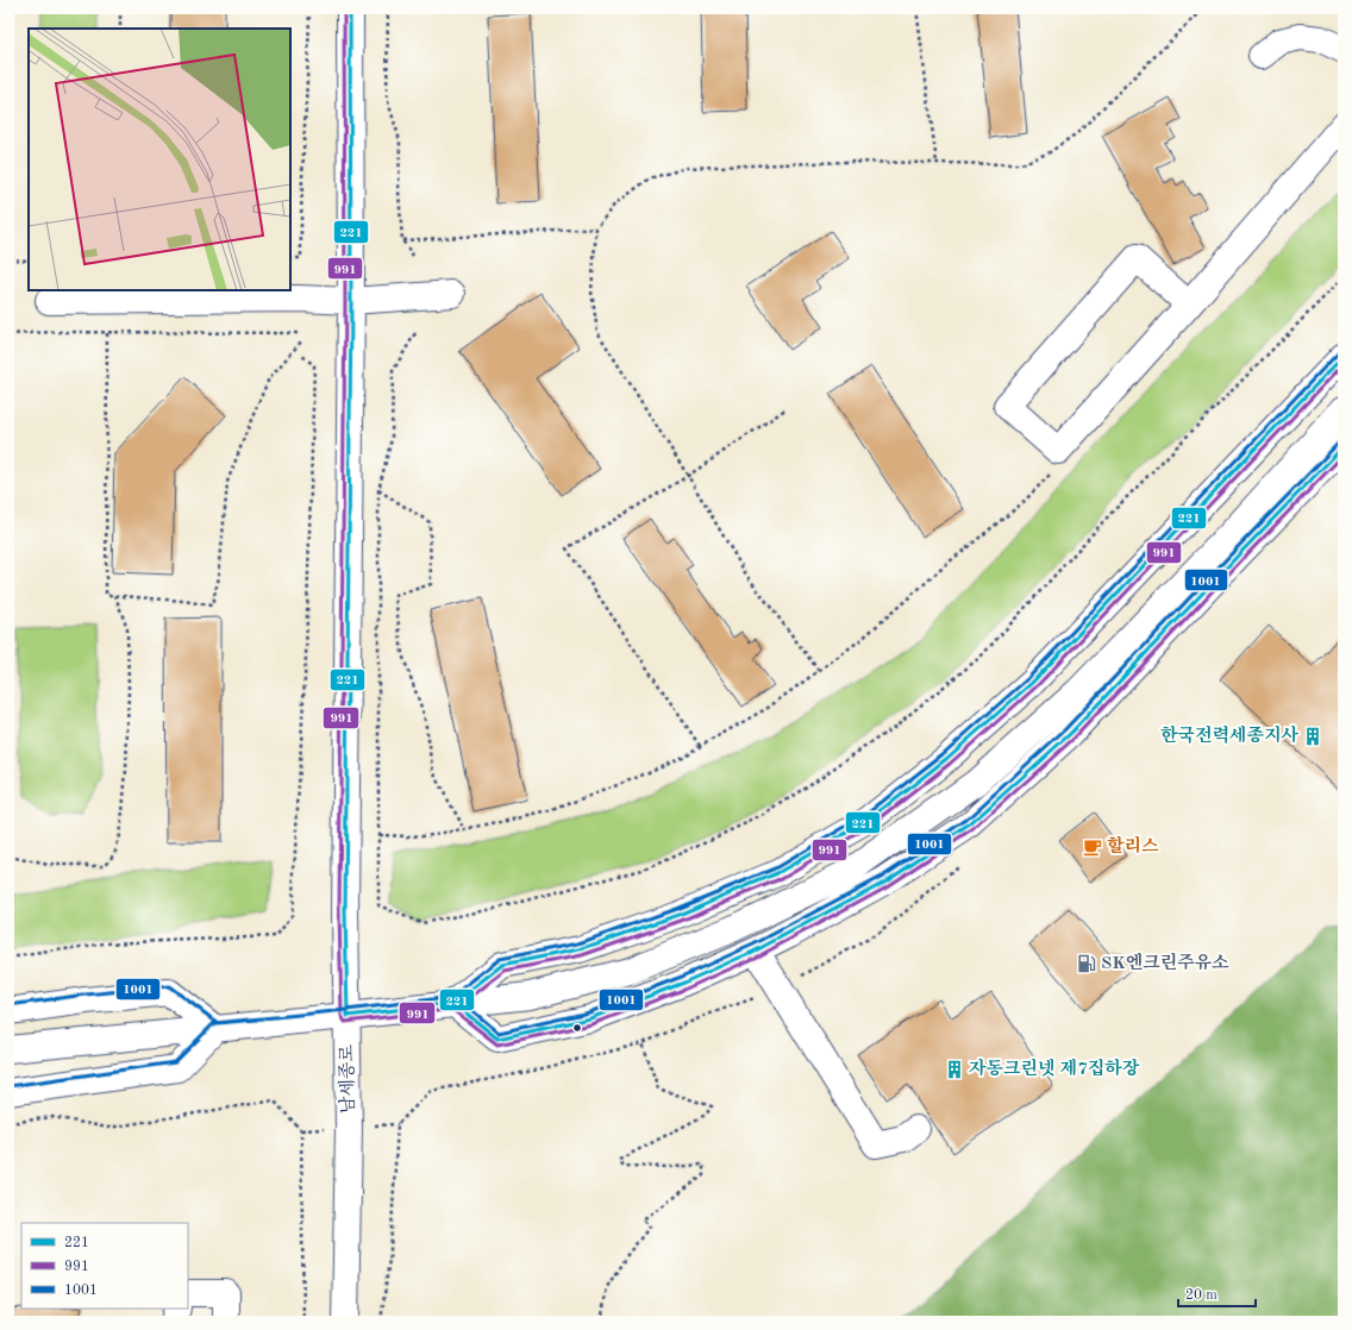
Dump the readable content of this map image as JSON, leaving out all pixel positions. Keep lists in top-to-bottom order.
{
  "streets": {
    "street": ["남세종로"]
  },
  "places": {
    "building": ["한국전력세종지사", "자동크린넷 제7집하장"],
    "cafe": ["할리스"],
    "fuel station": ["SK엔크린주유소"]
  },
  "lines": ["transit line 221", "transit line 991", "transit line 1001"],
  "legend": ["221", "991", "1001"],
  "scale_bar": "20 m"
}
